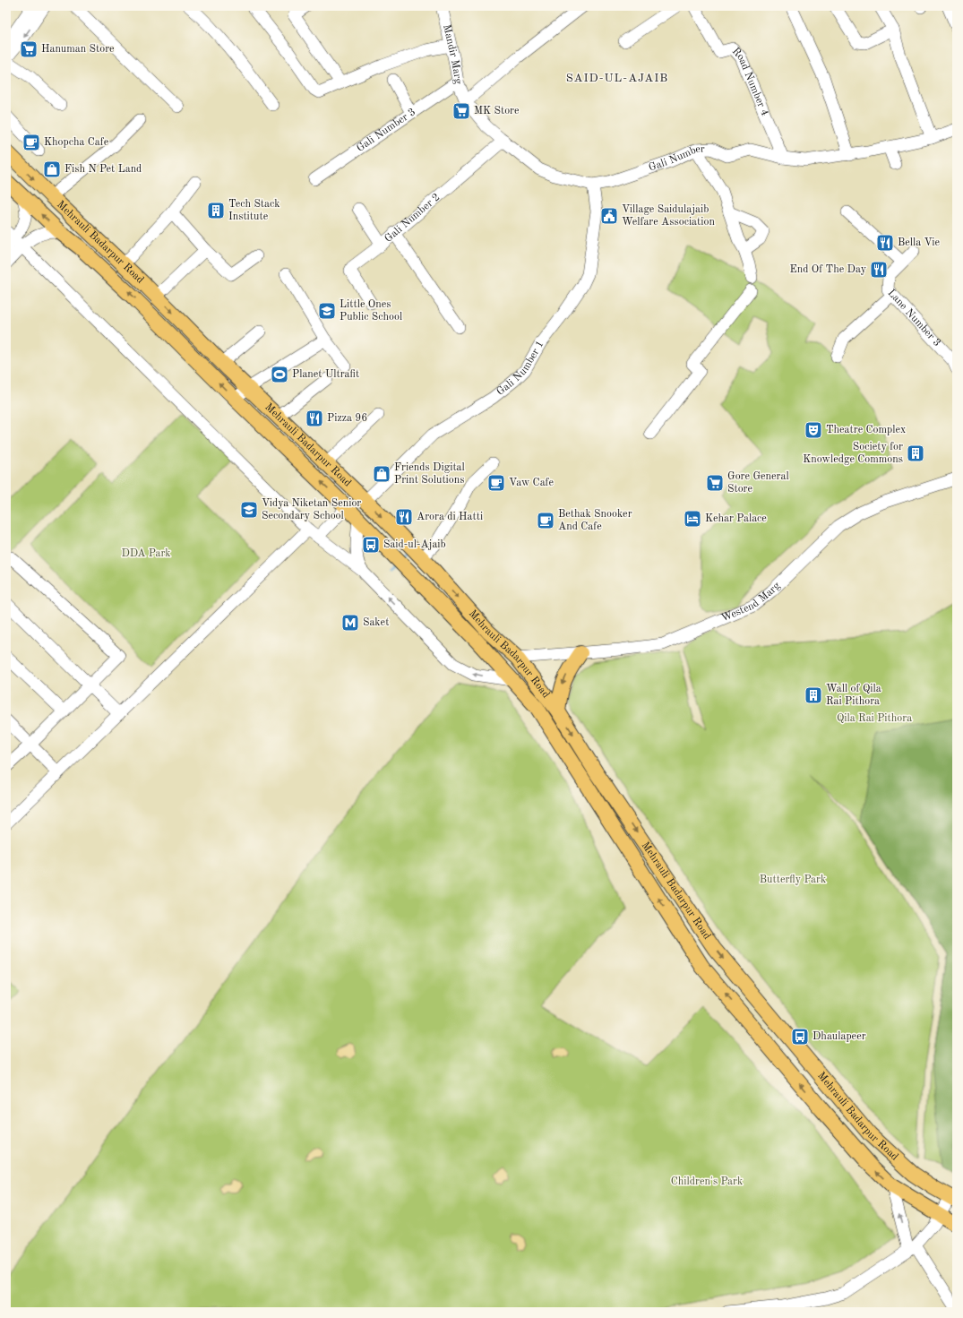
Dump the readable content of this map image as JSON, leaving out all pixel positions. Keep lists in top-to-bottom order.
{
  "streets": {
    "main road": ["Mehrauli Badarpur Road"],
    "street": [
      "Mandir Marg",
      "Road Number 4",
      "Gali Number 3",
      "Gali Number",
      "Gali Number 2",
      "Lane Number 3",
      "Gali Number 1",
      "Westend Marg"
    ]
  },
  "crossings": [
    ["Mandir Marg", "Gali Number 3"],
    ["Mandir Marg", "Gali Number"],
    ["Road Number 4", "Gali Number"],
    ["Gali Number", "Gali Number 2"],
    ["Gali Number", "Gali Number 1"],
    ["Mehrauli Badarpur Road", "Gali Number 1"],
    ["Mehrauli Badarpur Road", "Westend Marg"]
  ],
  "districts": ["SAID-UL-AJAIB"],
  "parks": [
    "DDA Park",
    "Qila Rai Pithora",
    "Butterfly Park",
    "Children's Park"
  ],
  "places": {
    "supermarket": ["Hanuman Store", "MK Store", "Gore General Store"],
    "cafe": ["Khopcha Cafe", "Vaw Cafe", "Bethak Snooker And Cafe"],
    "shop": ["Fish N Pet Land", "Friends Digital Print Solutions"],
    "building": ["Tech Stack Institute", "Society for Knowledge Commons", "Wall of Qila Rai Pithora"],
    "public building": ["Village Saidulajaib Welfare Association"],
    "restaurant": [
      "Bella Vie",
      "End Of The Day",
      "Pizza 96",
      "Arora di Hatti"
    ],
    "school or university": ["Little Ones Public School", "Vidya Niketan Senior Secondary School"],
    "sports": ["Planet Ultrafit"],
    "theatre": ["Theatre Complex"],
    "hotel": ["Kehar Palace"],
    "bus stop": ["Said-ul-Ajaib", "Dhaulapeer"],
    "metro station": ["Saket"]
  }
}
